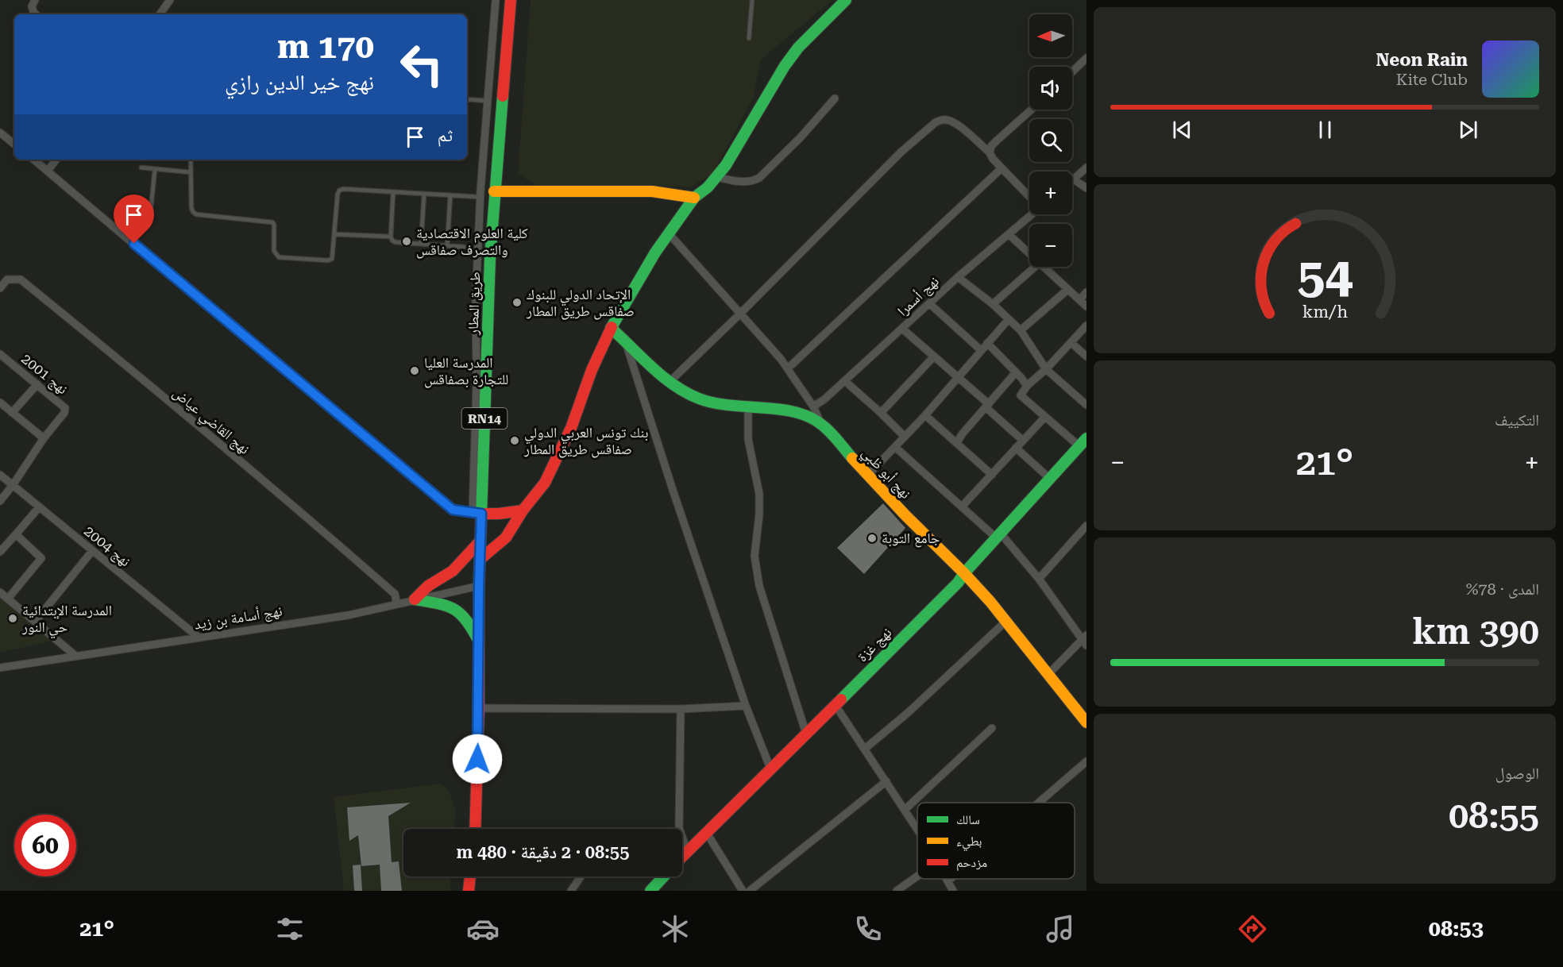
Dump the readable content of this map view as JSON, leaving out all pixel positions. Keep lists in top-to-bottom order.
{
  "streets": {
    "main road": [
      "طريق المطار",
      "RN14",
      "نهج أبو ظبي",
      "نهج غزة"
    ],
    "street": [
      "نهج أسمرا",
      "نهج 2001",
      "نهج القاضي عياض",
      "نهج 2004",
      "نهج أسامة بن زيد"
    ]
  },
  "crossings": [
    ["طريق المطار", "نهج أسامة بن زيد"],
    ["نهج القاضي عياض", "نهج أسامة بن زيد"],
    ["نهج أبو ظبي", "نهج غزة"],
    ["نهج 2004", "نهج أسامة بن زيد"]
  ],
  "places": [
    "كلية العلوم الاقتصادية والتصرف صفاقس",
    "الإتحاد الدولي للبنوك صفاقس طريق المطار",
    "المدرسة العليا للتجارة بصفاقس",
    "بنك تونس العربي الدولي صفاقس طريق المطار",
    "جامع التوبة",
    "المدرسة الإبتدائية حي النور"
  ],
  "legend": ["سالك", "بطيء", "مزدحم"],
  "north": "left",
  "page": {
    "map_buttons": ["+", "−"],
    "turn": ["170 m", "نهج خير الدين رازي"],
    "song": ["Neon Rain", "Kite Club"],
    "then": "ثم",
    "tile": [
      "التكييف",
      ["المدى · 78%", "390 km"],
      ["الوصول", "08:55"]
    ],
    "heat": ["−", "21°", "+"],
    "limit": "60",
    "trip": "08:55 · 2 دقيقة · 480 m",
    "tabs": ["08:53", "21°"],
    "gauge": ["54", "km/h"]
  }
}
